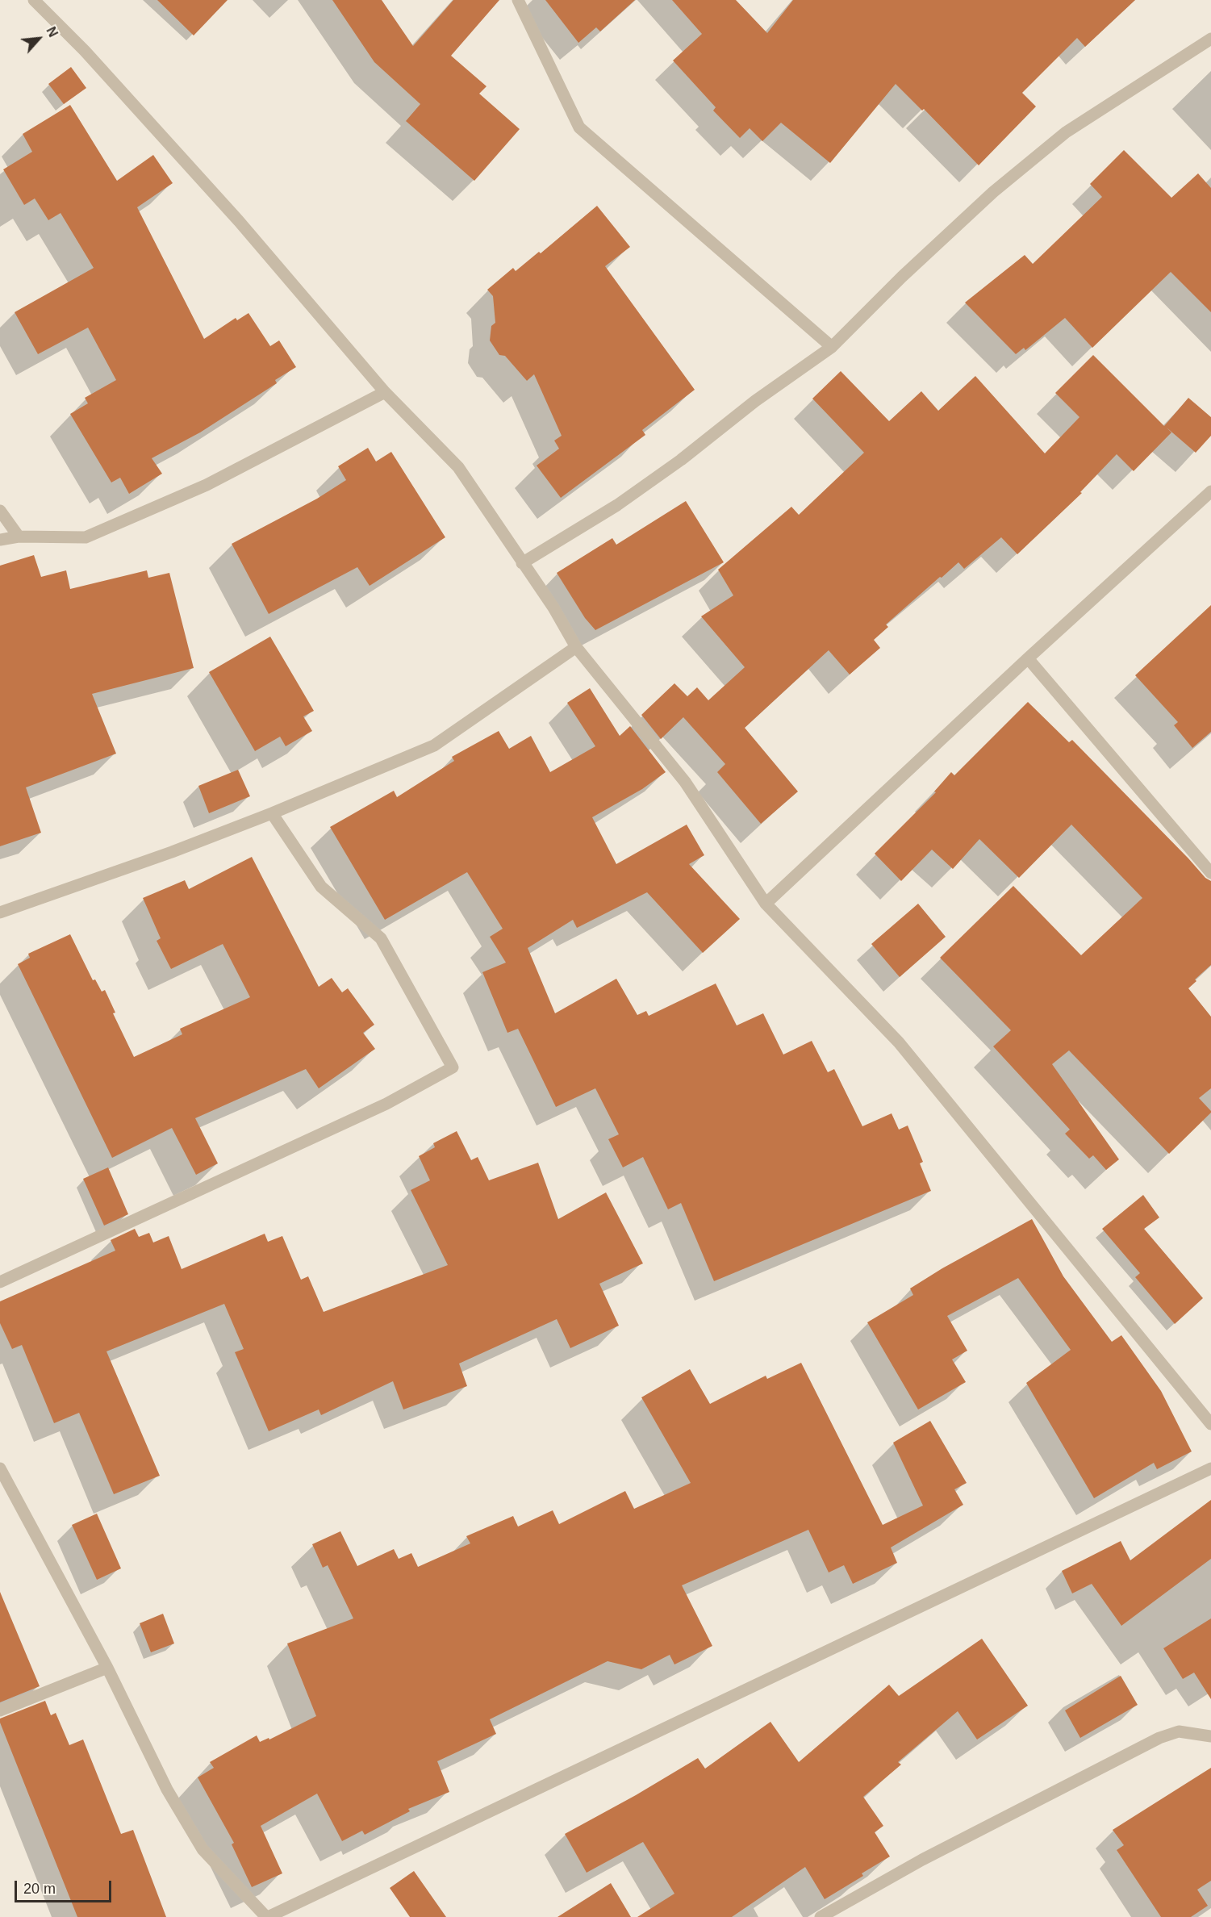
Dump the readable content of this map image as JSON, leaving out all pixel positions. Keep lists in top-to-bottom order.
{
  "scale_bar": "20 m",
  "north": "top right"
}
